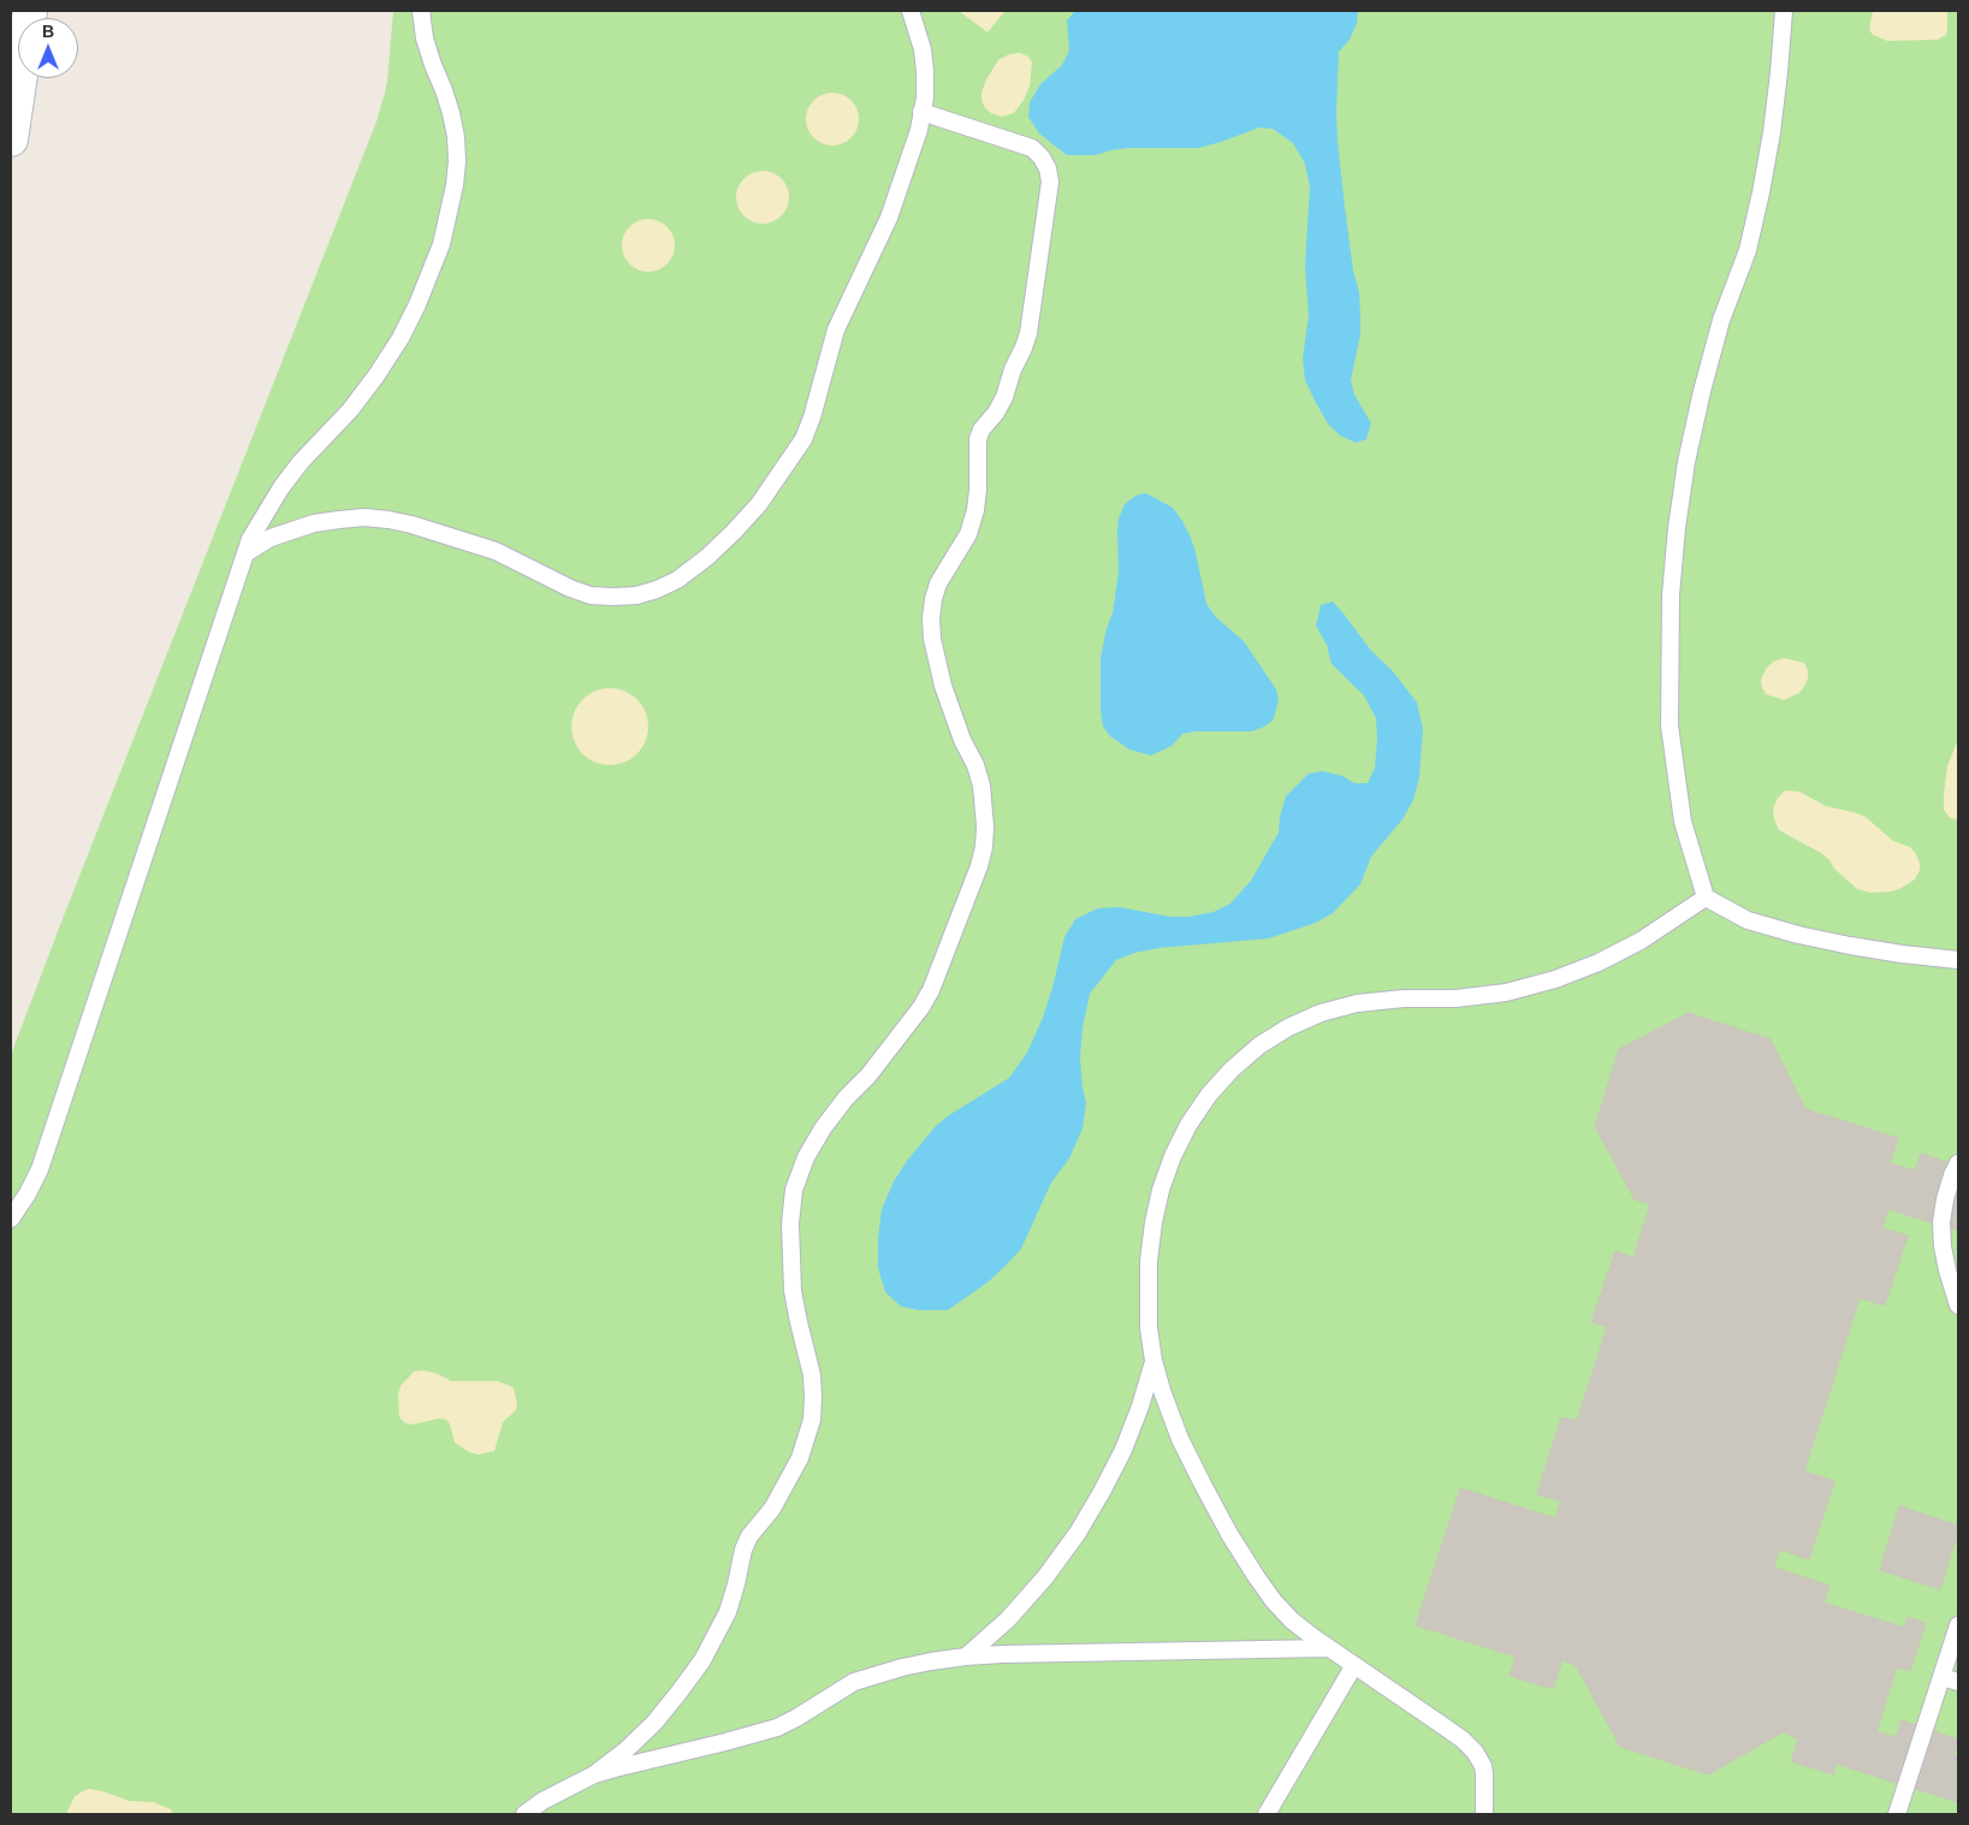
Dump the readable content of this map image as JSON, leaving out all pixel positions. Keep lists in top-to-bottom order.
{
  "north": "top"
}
